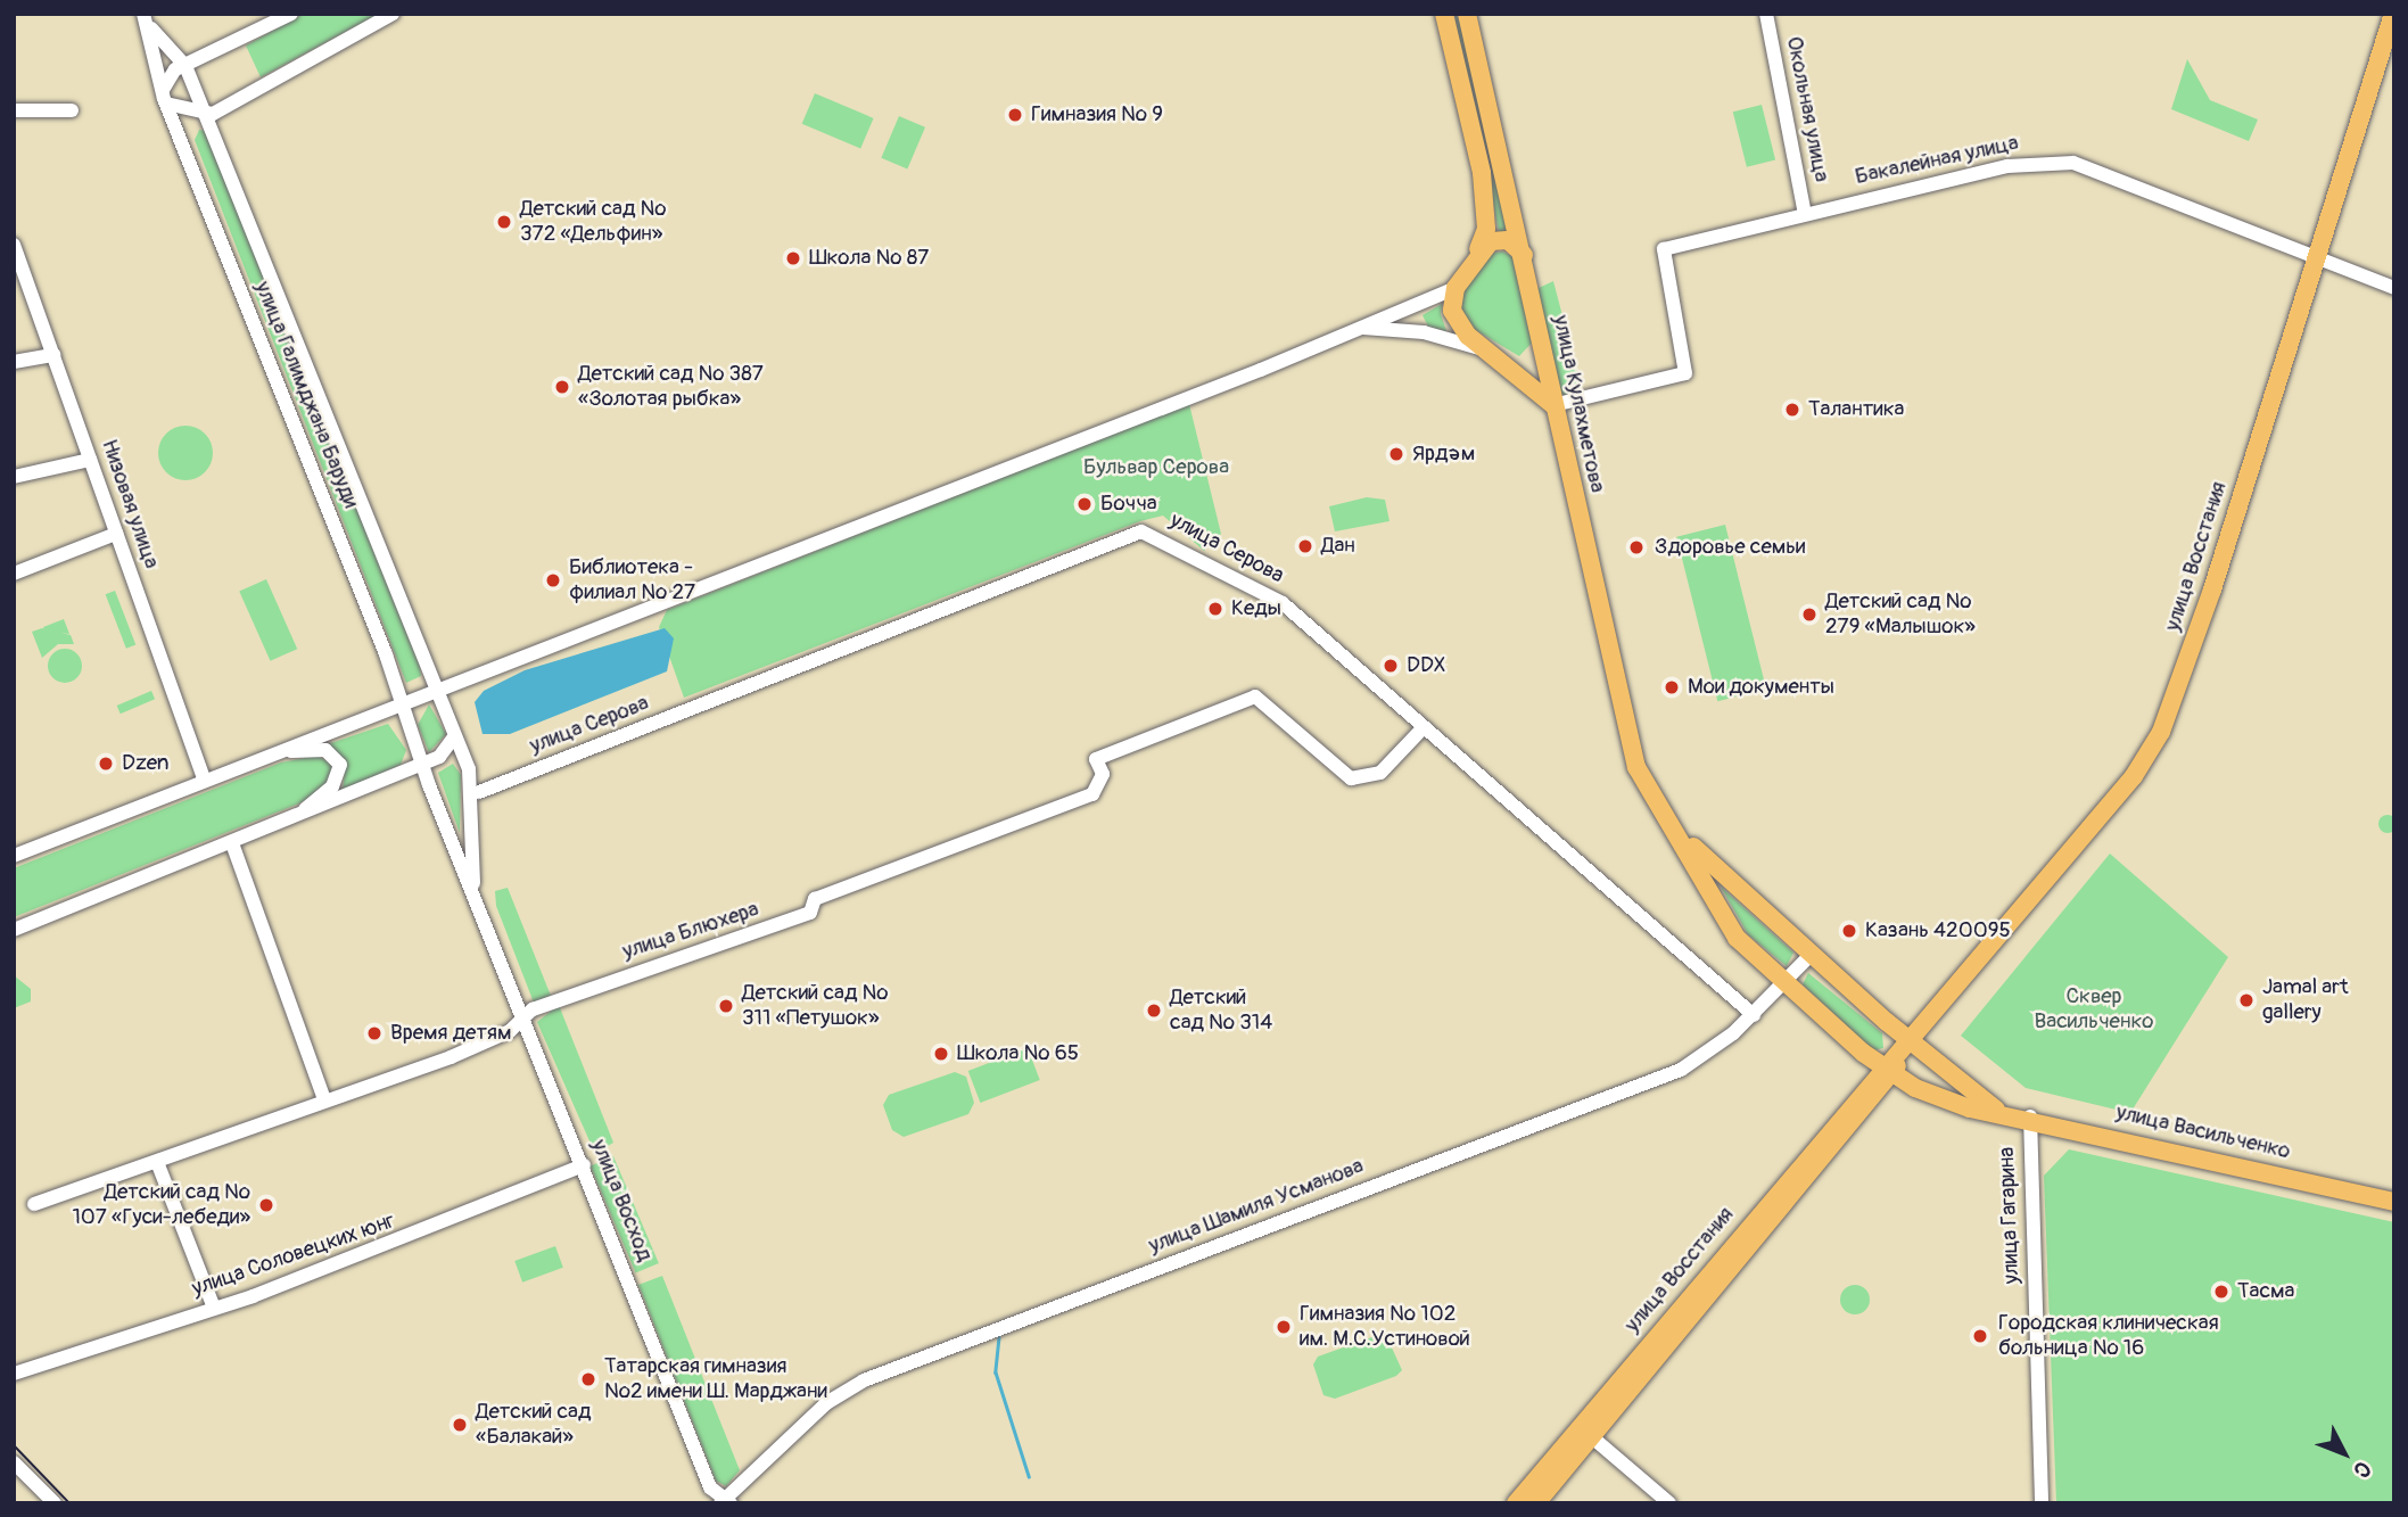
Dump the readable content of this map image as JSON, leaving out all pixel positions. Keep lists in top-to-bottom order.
{
  "streets": {
    "main road": ["улица Кулахметова", "улица Восстания", "улица Васильченко"],
    "street": [
      "Окольная улица",
      "Бакалейная улица",
      "улица Галимджана Баруди",
      "Низовая улица",
      "улица Серова",
      "улица Блюхера",
      "улица Восход",
      "улица Шамиля Усманова",
      "улица Гагарина",
      "улица Соловецких юнг"
    ]
  },
  "crossings": [
    ["Окольная улица", "Бакалейная улица"],
    ["Бакалейная улица", "улица Кулахметова"],
    ["Бакалейная улица", "улица Восстания"],
    ["улица Галимджана Баруди", "улица Восход"],
    ["улица Кулахметова", "улица Восстания"],
    ["улица Кулахметова", "улица Васильченко"],
    ["улица Кулахметова", "улица Шамиля Усманова"],
    ["улица Серова", "улица Блюхера"],
    ["улица Серова", "улица Шамиля Усманова"],
    ["улица Восстания", "улица Васильченко"],
    ["улица Блюхера", "улица Восход"],
    ["улица Васильченко", "улица Гагарина"],
    ["улица Восход", "улица Шамиля Усманова"],
    ["улица Восход", "улица Соловецких юнг"]
  ],
  "parks": ["Бульвар Серова", "Сквер Васильченко"],
  "places": [
    "Гимназия № 9",
    "Детский сад № 372 «Дельфин»",
    "Школа № 87",
    "Детский сад № 387 «Золотая рыбка»",
    "Талантика",
    "Ярдәм",
    "Бочча",
    "Дан",
    "Здоровье семьи",
    "Библиотека - филиал № 27",
    "Кеды",
    "Детский сад № 279 «Малышок»",
    "DDX",
    "Мои документы",
    "Dzen",
    "Казань 420095",
    "Jamal art gallery",
    "Детский сад № 311 «Петушок»",
    "Детский сад № 314",
    "Время детям",
    "Школа № 65",
    "Детский сад № 107 «Гуси-лебеди»",
    "Тасма",
    "Гимназия № 102 им. М.С.Устиновой",
    "Городская клиническая больница № 16",
    "Татарская гимназия №2 имени Ш. Марджани",
    "Детский сад «Балакай»"
  ],
  "north": "bottom right"
}
